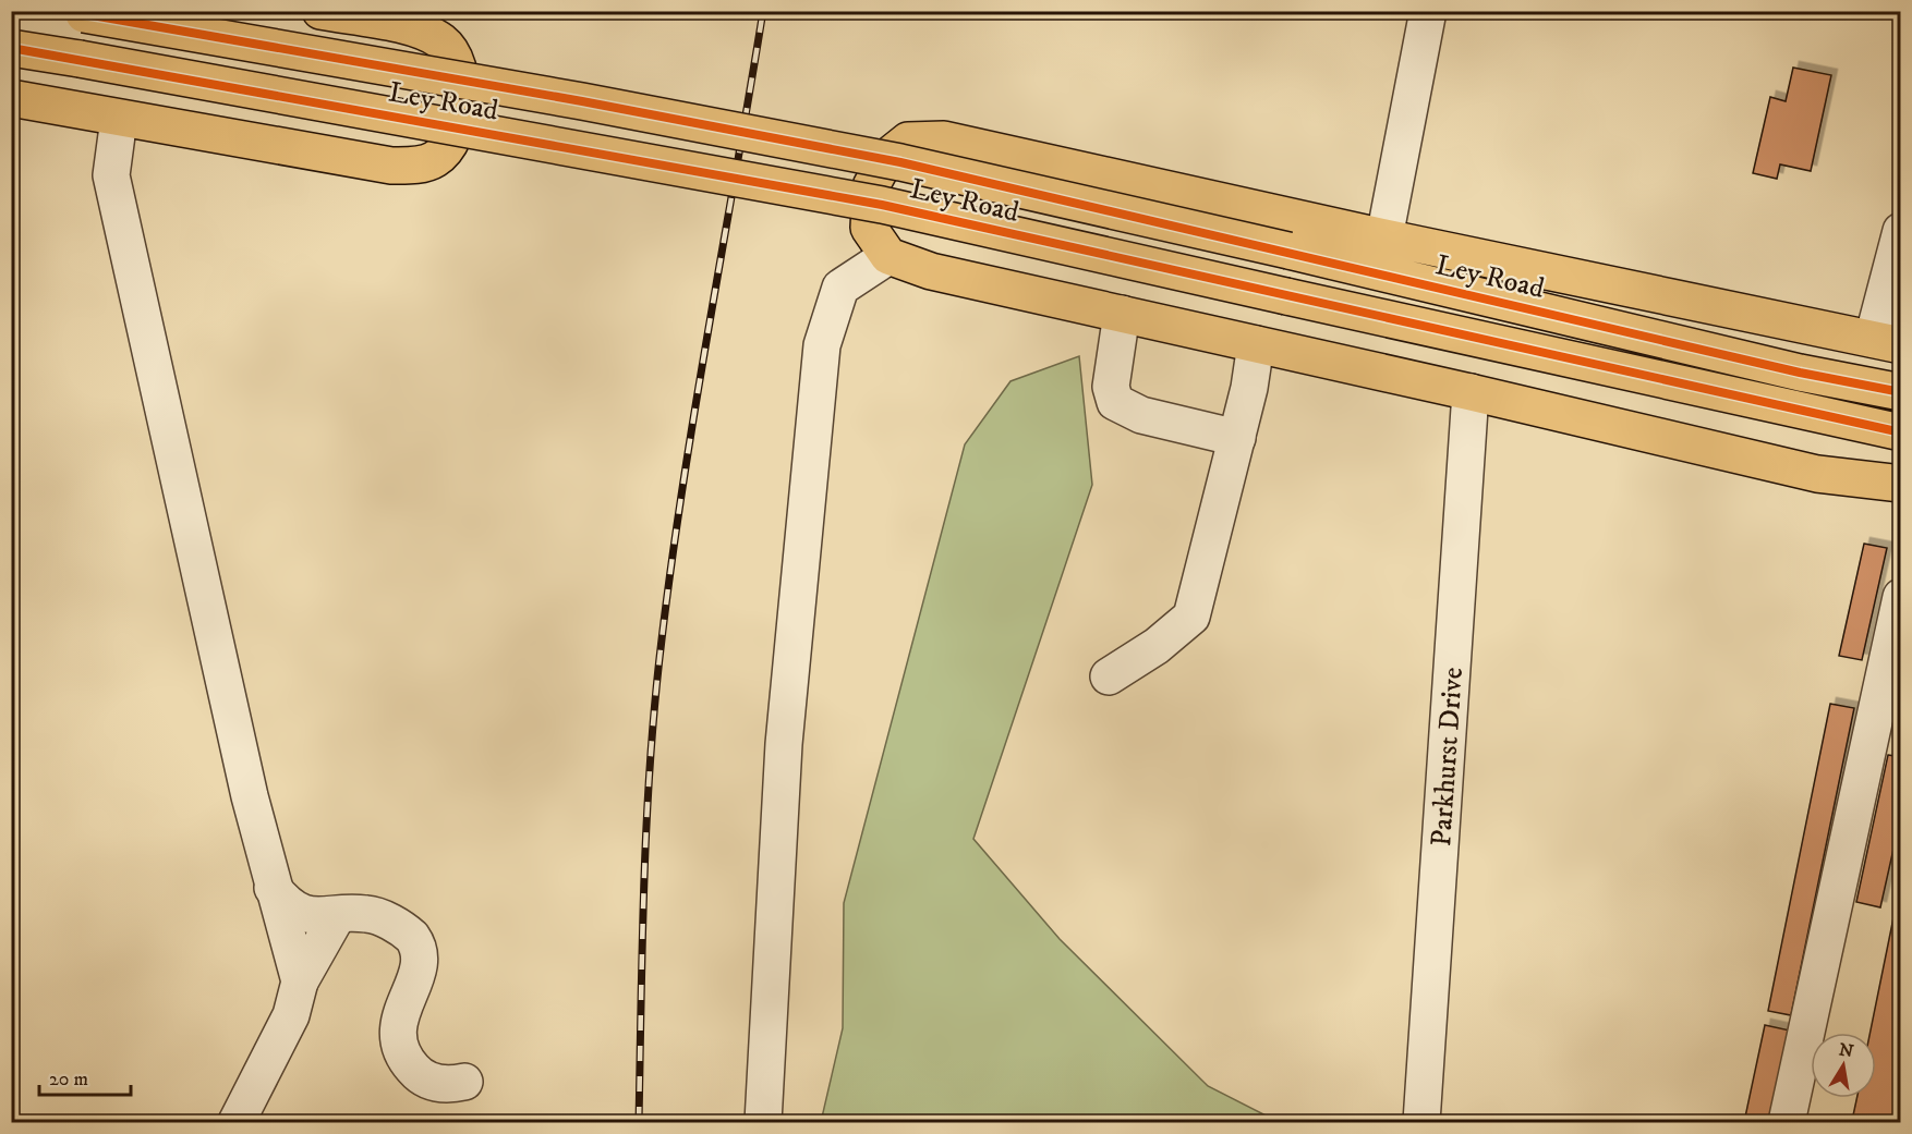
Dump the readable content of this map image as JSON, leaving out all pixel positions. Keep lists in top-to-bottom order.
{
  "streets": {
    "main road": ["Ley Road"],
    "street": ["Parkhurst Drive"]
  },
  "scale_bar": "20 m",
  "north": "top"
}
